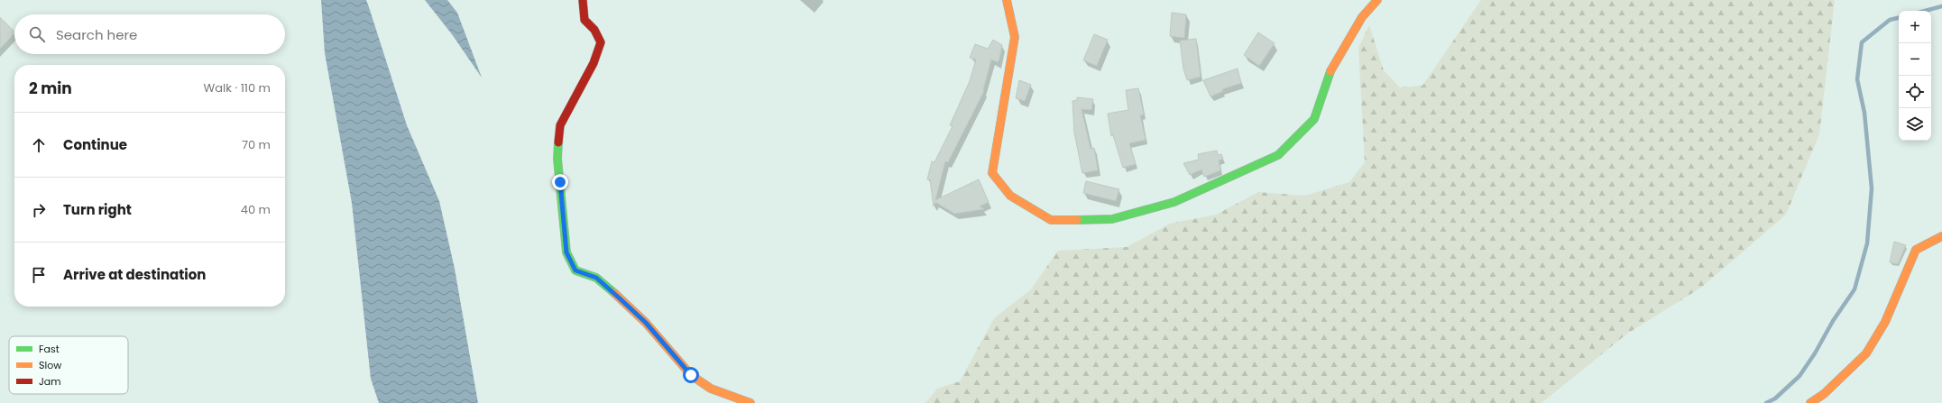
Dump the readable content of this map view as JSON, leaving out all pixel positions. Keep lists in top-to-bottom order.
{
  "legend": ["Fast", "Slow", "Jam"],
  "page": {
    "map_buttons": ["+", "−"],
    "search": "Search here",
    "heading": ["2 min", "Walk · 110 m"],
    "list": [
      ["Continue", "70 m"],
      ["Turn right", "40 m"],
      "Arrive at destination"
    ]
  }
}
